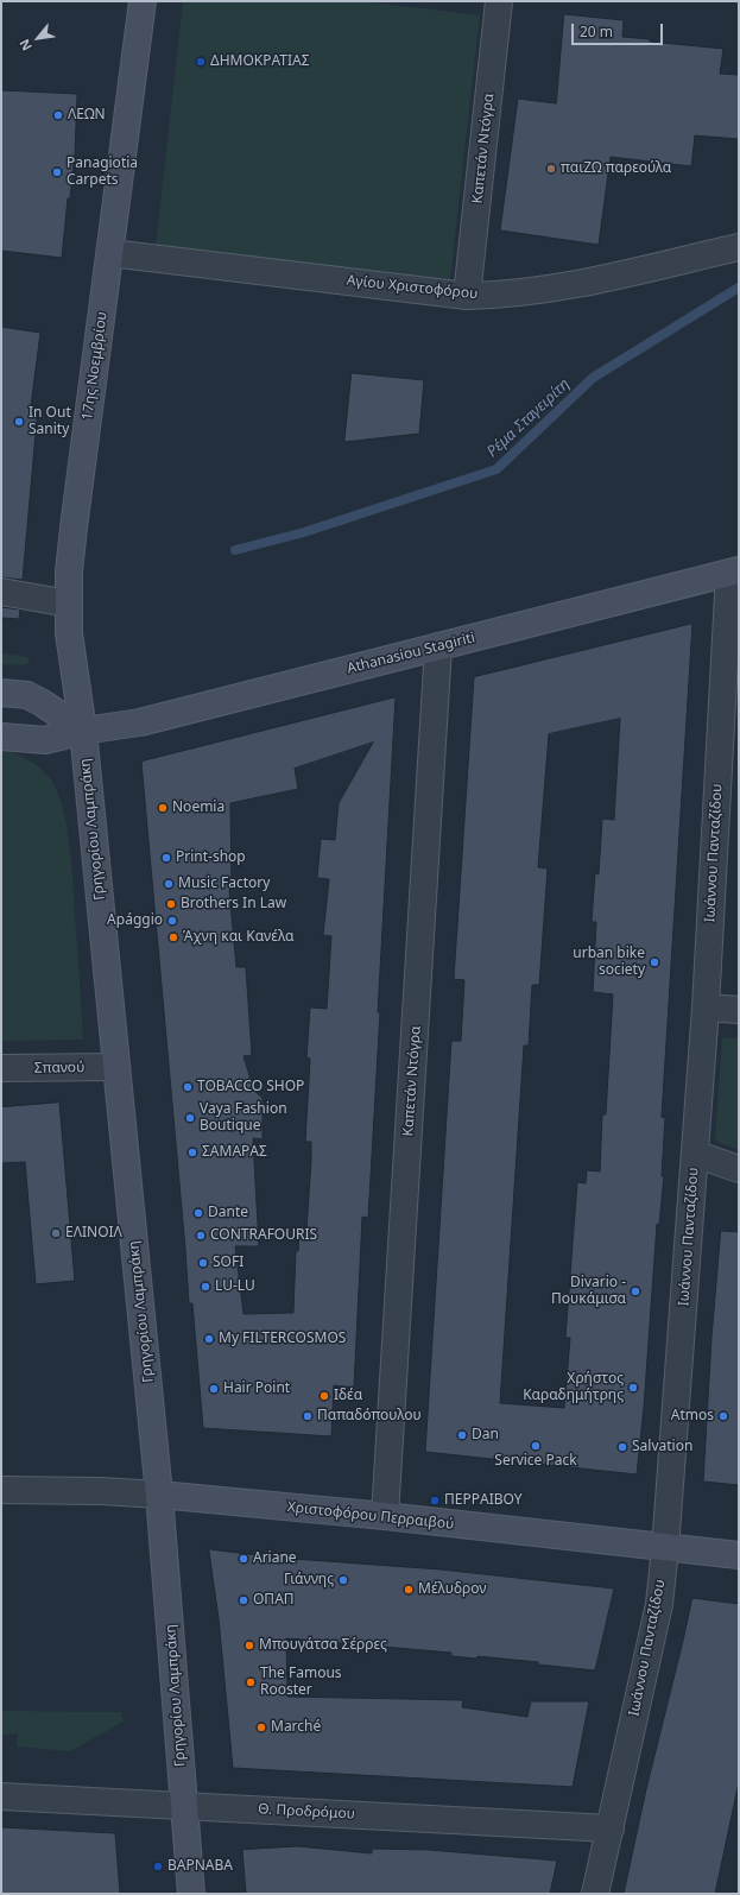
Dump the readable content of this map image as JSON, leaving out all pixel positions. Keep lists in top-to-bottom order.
{
  "streets": {
    "street": [
      "Καπετάν Ντόγρα",
      "Αγίου Χριστοφόρου",
      "17ης Νοεμβρίου",
      "Athanasiou Stagiriti",
      "Γρηγορίου Λαμπράκη",
      "Ιωάννου Πανταζίδου",
      "Σπανού",
      "Χριστοφόρου Περραιβού",
      "Θ. Προδρόμου"
    ]
  },
  "crossings": [
    ["Καπετάν Ντόγρα", "Αγίου Χριστοφόρου"],
    ["Καπετάν Ντόγρα", "Athanasiou Stagiriti"],
    ["Καπετάν Ντόγρα", "Χριστοφόρου Περραιβού"],
    ["Αγίου Χριστοφόρου", "17ης Νοεμβρίου"],
    ["17ης Νοεμβρίου", "Athanasiou Stagiriti"],
    ["17ης Νοεμβρίου", "Γρηγορίου Λαμπράκη"],
    ["Athanasiou Stagiriti", "Γρηγορίου Λαμπράκη"],
    ["Athanasiou Stagiriti", "Ιωάννου Πανταζίδου"],
    ["Γρηγορίου Λαμπράκη", "Σπανού"],
    ["Γρηγορίου Λαμπράκη", "Χριστοφόρου Περραιβού"],
    ["Γρηγορίου Λαμπράκη", "Θ. Προδρόμου"],
    ["Ιωάννου Πανταζίδου", "Χριστοφόρου Περραιβού"],
    ["Ιωάννου Πανταζίδου", "Θ. Προδρόμου"]
  ],
  "water": ["Ρέμα Σταγειρίτη"],
  "places": [
    "ΔΗΜΟΚΡΑΤΙΑΣ",
    "ΛΕΩΝ",
    "παιΖΩ παρεούλα",
    "Panagiotia Carpets",
    "In Out Sanity",
    "Noemia",
    "Print-shop",
    "Music Factory",
    "Brothers In Law",
    "Apággio",
    "Άχνη και Κανέλα",
    "urban bike society",
    "TOBACCO SHOP",
    "Vaya Fashion Boutique",
    "ΣΑΜΑΡΑΣ",
    "Dante",
    "ΕΛΙΝΟΙΛ",
    "CONTRAFOURIS",
    "SOFI",
    "LU-LU",
    "Divario - Πουκάμισα",
    "My FILTERCOSMOS",
    "Χρήστος Καραδημήτρης",
    "Hair Point",
    "Ιδέα",
    "Παπαδόπουλου",
    "Atmos",
    "Dan",
    "Service Pack",
    "Salvation",
    "ΠΕΡΡΑΙΒΟΥ",
    "Ariane",
    "Γιάννης",
    "Μέλυδρον",
    "ΟΠΑΠ",
    "Μπουγάτσα Σέρρες",
    "The Famous Rooster",
    "Marché",
    "ΒΑΡΝΑΒΑ"
  ],
  "scale_bar": "20 m",
  "north": "bottom left"
}
